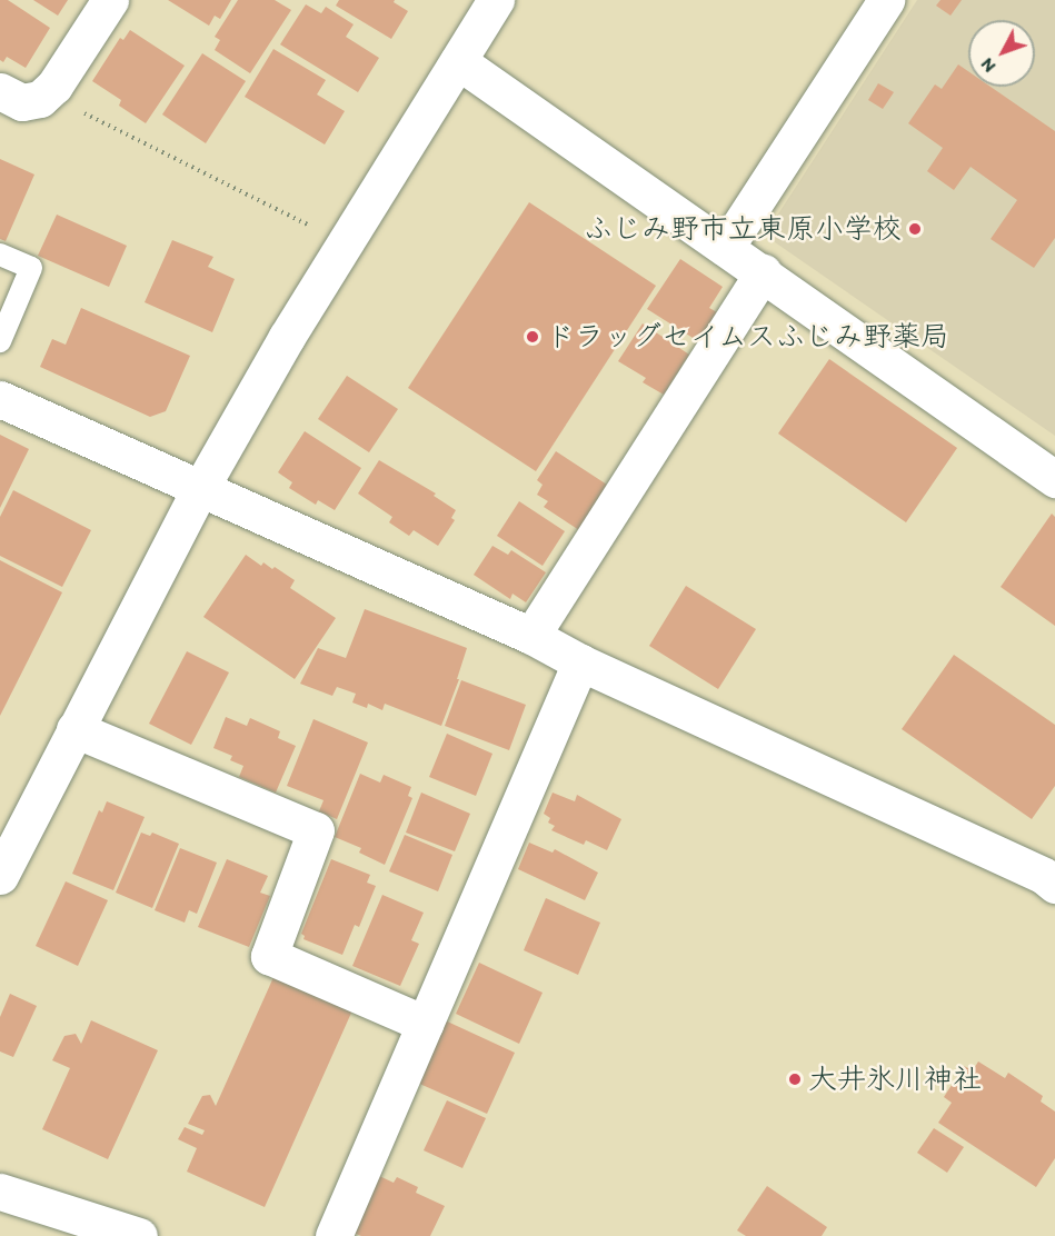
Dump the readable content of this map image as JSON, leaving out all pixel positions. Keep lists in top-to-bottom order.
{
  "places": ["ふじみ野市立東原小学校", "ドラッグセイムスふじみ野薬局", "大井氷川神社"],
  "north": "bottom left"
}
